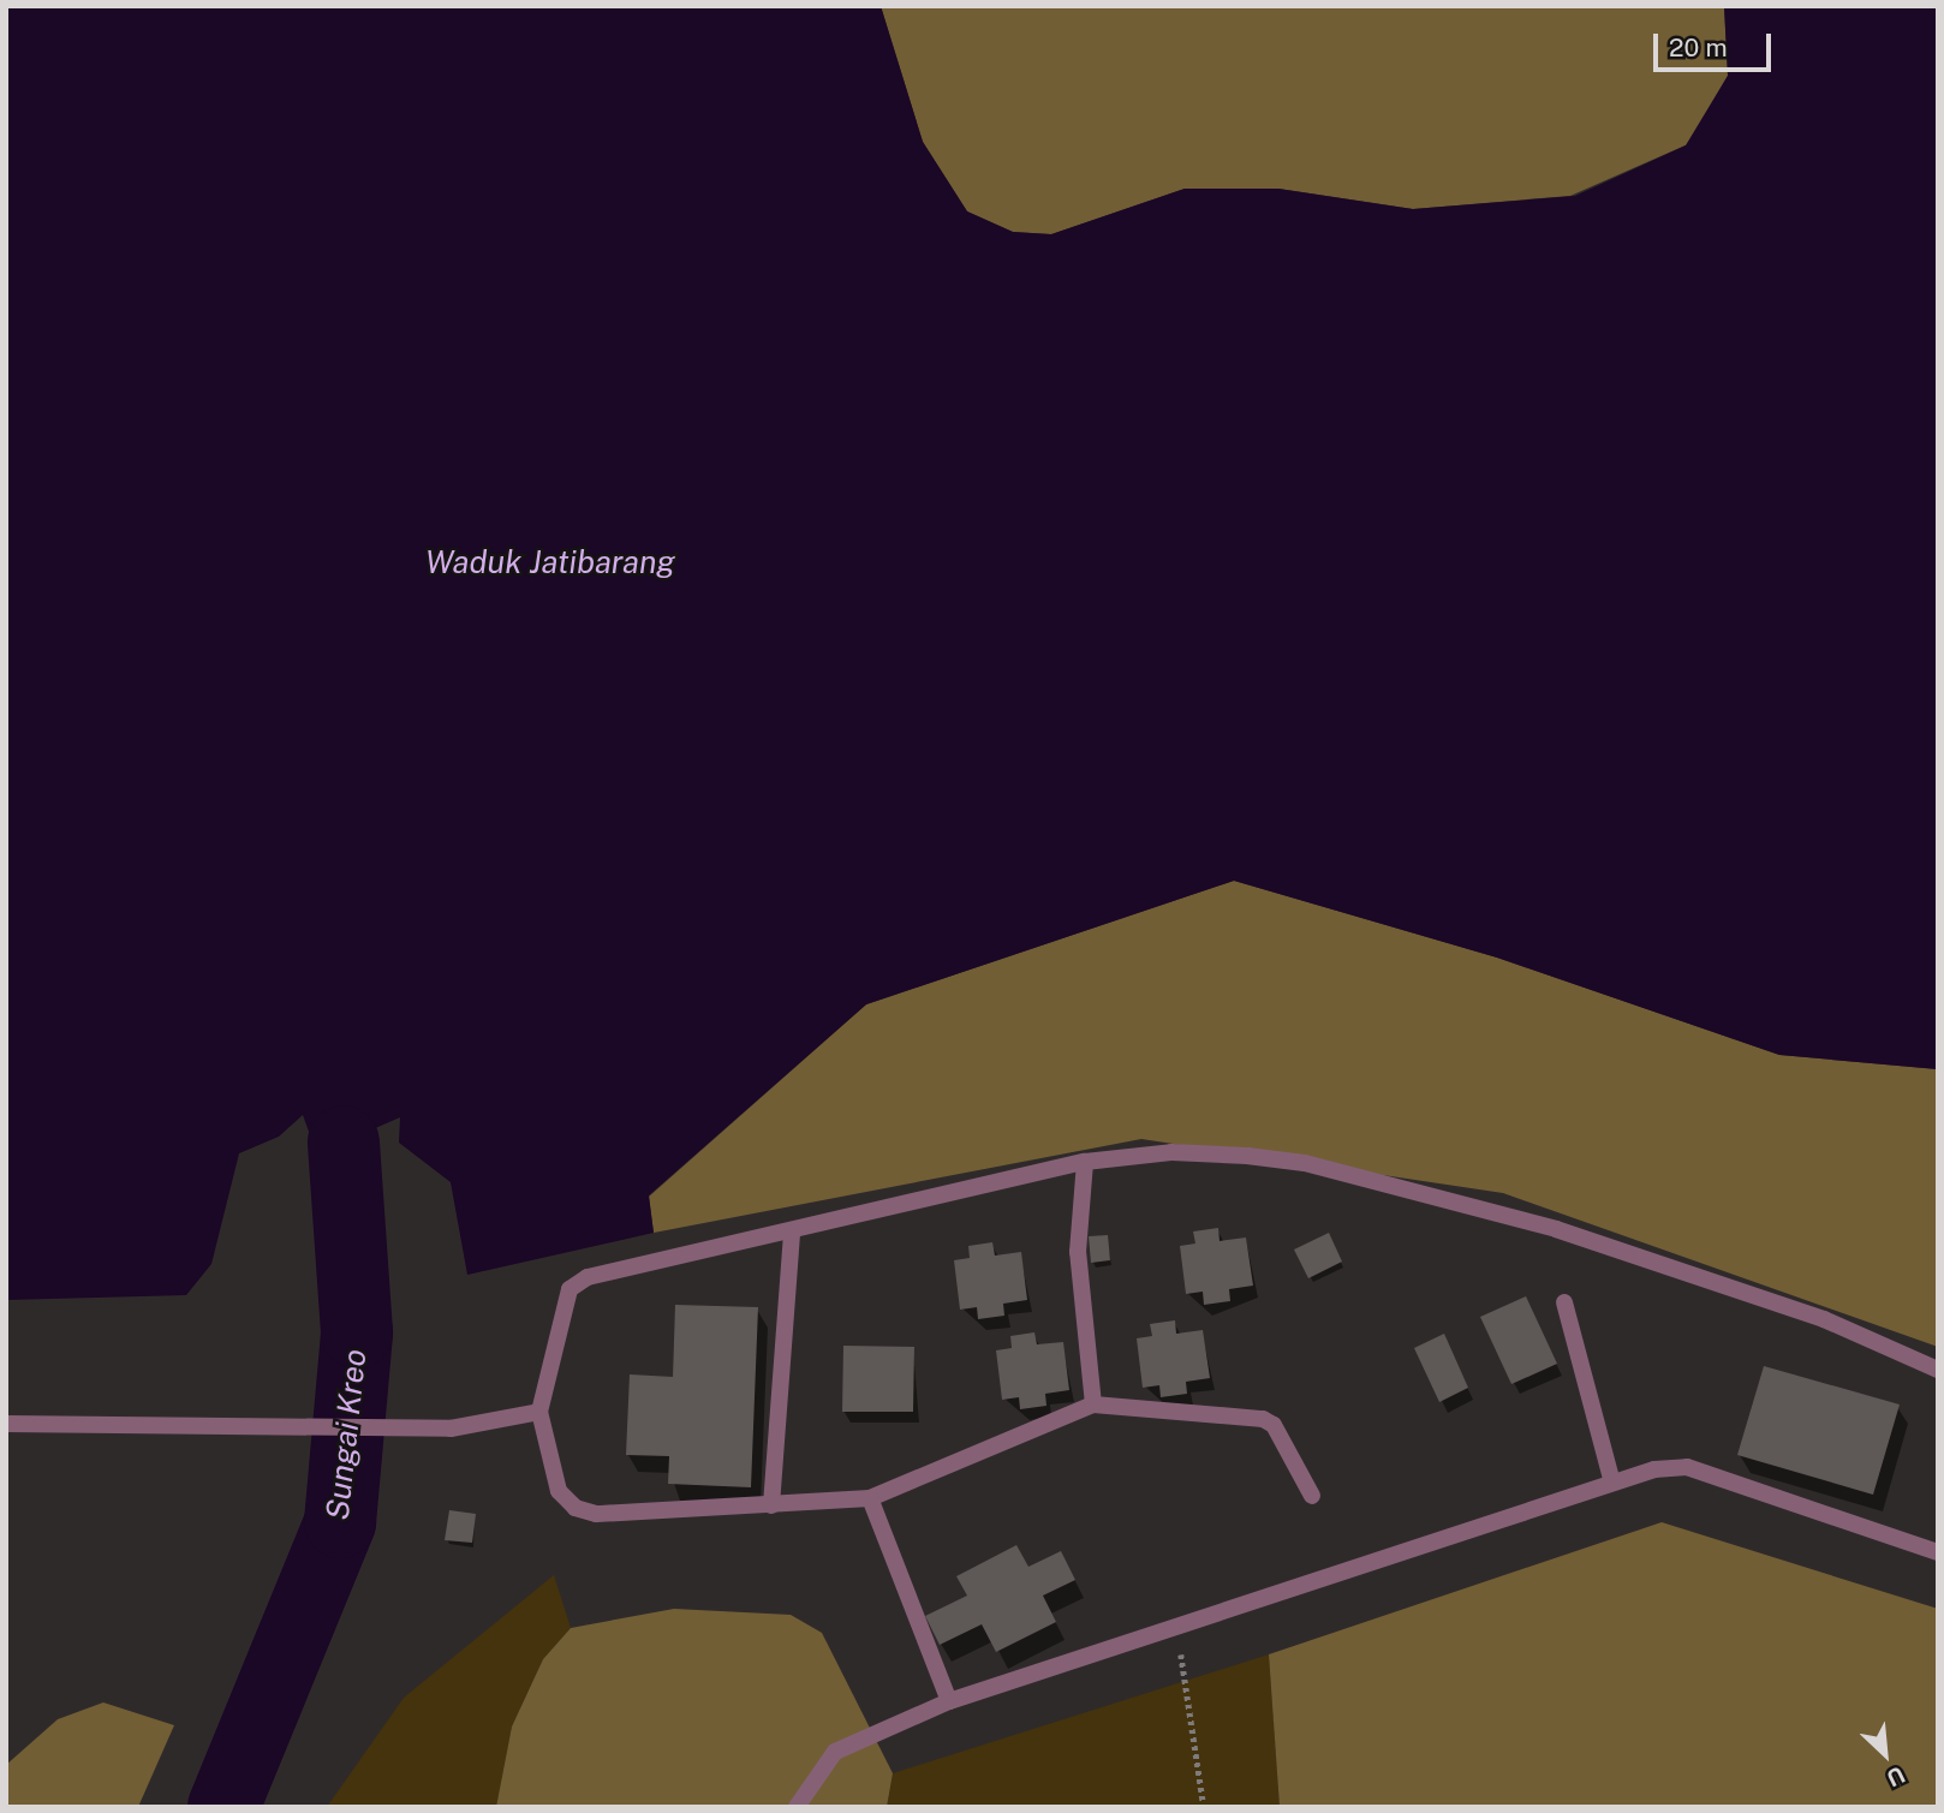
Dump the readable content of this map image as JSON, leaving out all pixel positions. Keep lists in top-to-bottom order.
{
  "water": ["Waduk Jatibarang", "Sungai Kreo"],
  "scale_bar": "20 m",
  "north": "bottom right"
}
